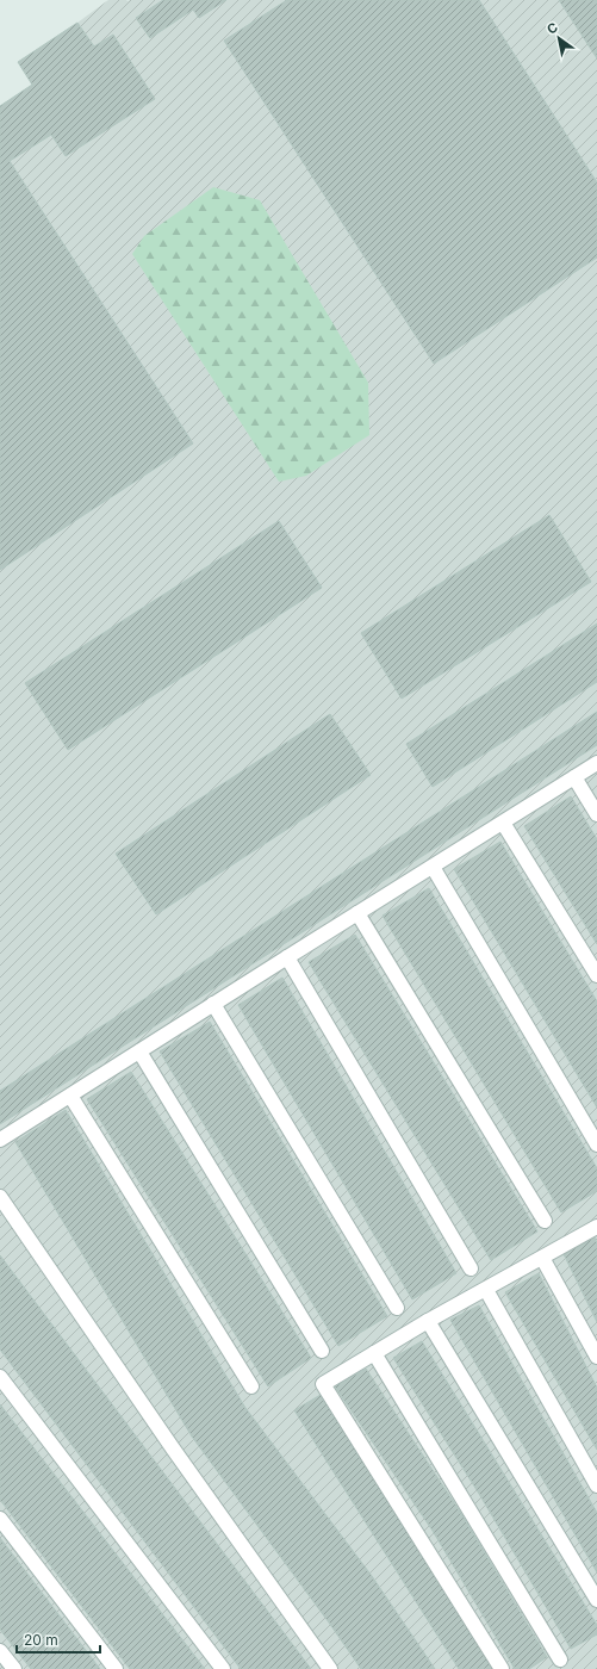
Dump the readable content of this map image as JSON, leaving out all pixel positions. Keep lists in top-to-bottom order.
{
  "scale_bar": "20 m",
  "north": "top left"
}
